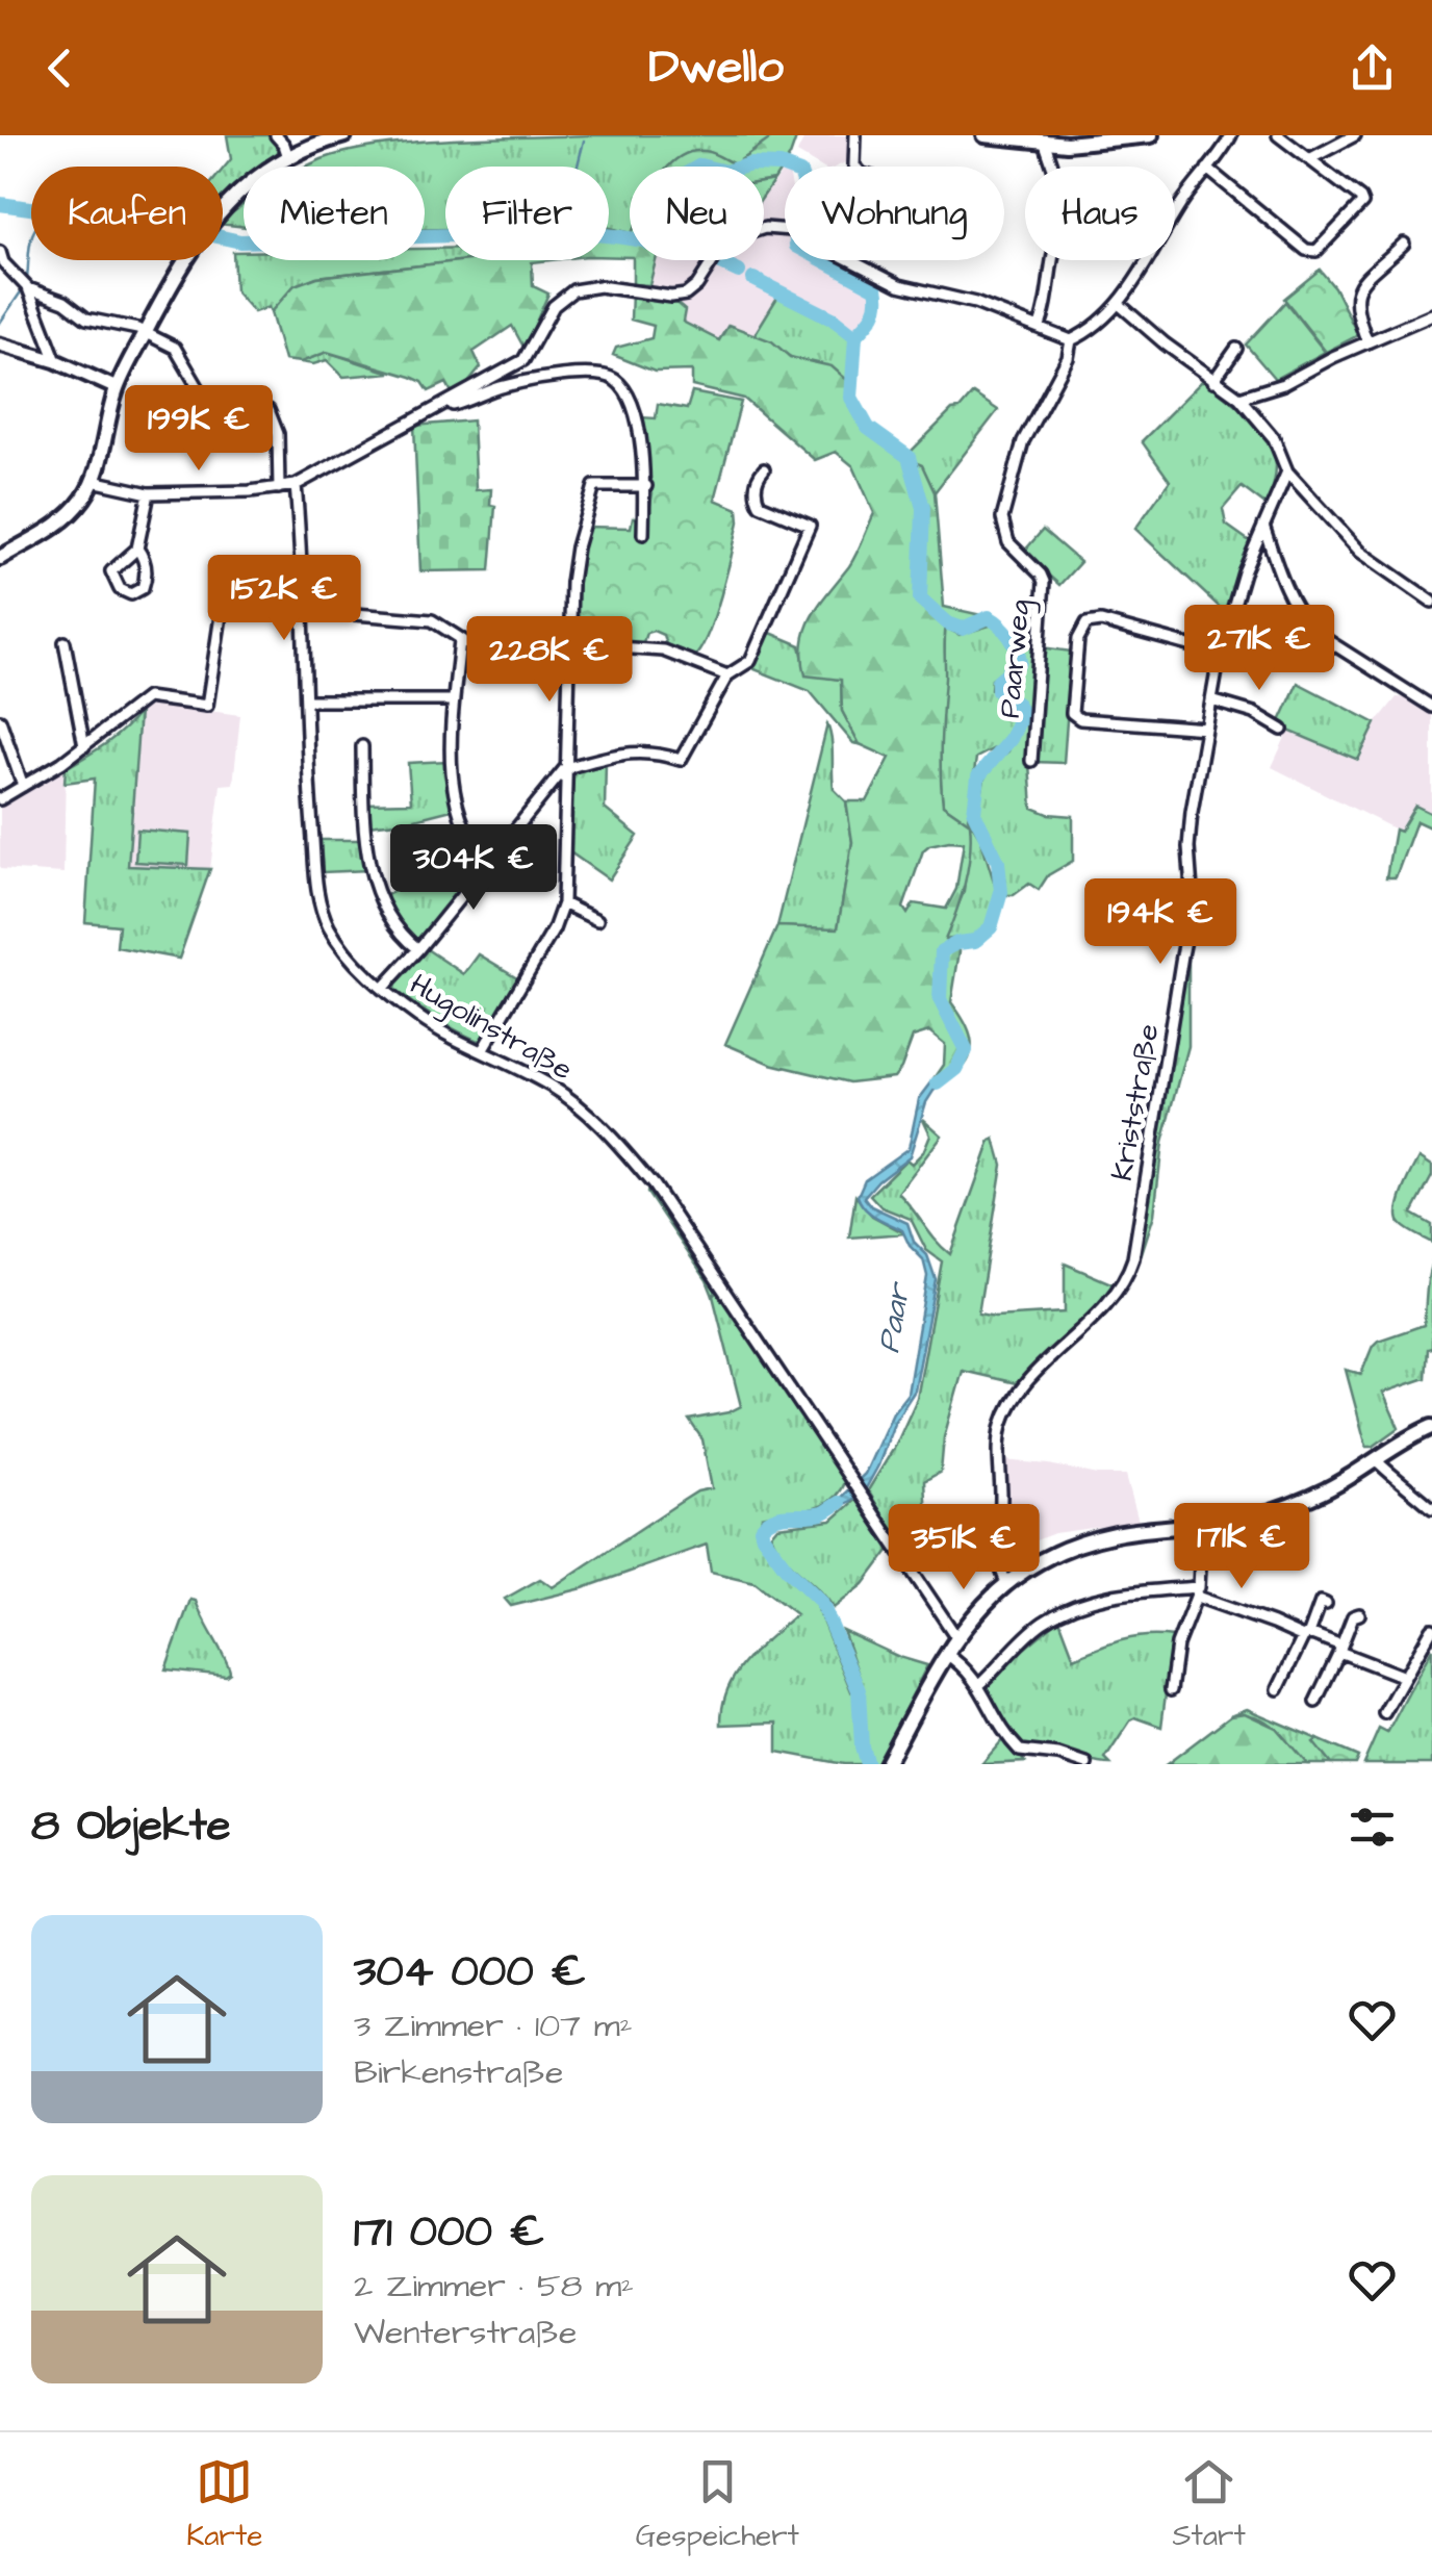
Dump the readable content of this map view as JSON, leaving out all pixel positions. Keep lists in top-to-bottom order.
{
  "streets": {
    "street": ["Paarweg", "Hugolinstraße", "Kriststraße"]
  },
  "water": ["Paar"],
  "page": {
    "header": "Dwello",
    "chip": [
      "Kaufen",
      "Mieten",
      "Filter",
      "Neu",
      "Wohnung",
      "Haus"
    ],
    "price": [
      "199K €",
      "152K €",
      "271K €",
      "228K €",
      "304K €",
      "194K €",
      "171K €",
      "351K €"
    ],
    "heading": "8 Objekte",
    "list": [
      {
        "name": "304 000 €",
        "note": "3 Zimmer · 107 m² · Birkenstraße"
      },
      {
        "name": "171 000 €",
        "note": "2 Zimmer · 58 m² · Wenterstraße"
      }
    ],
    "tabs": ["Karte", "Gespeichert", "Start"]
  }
}
